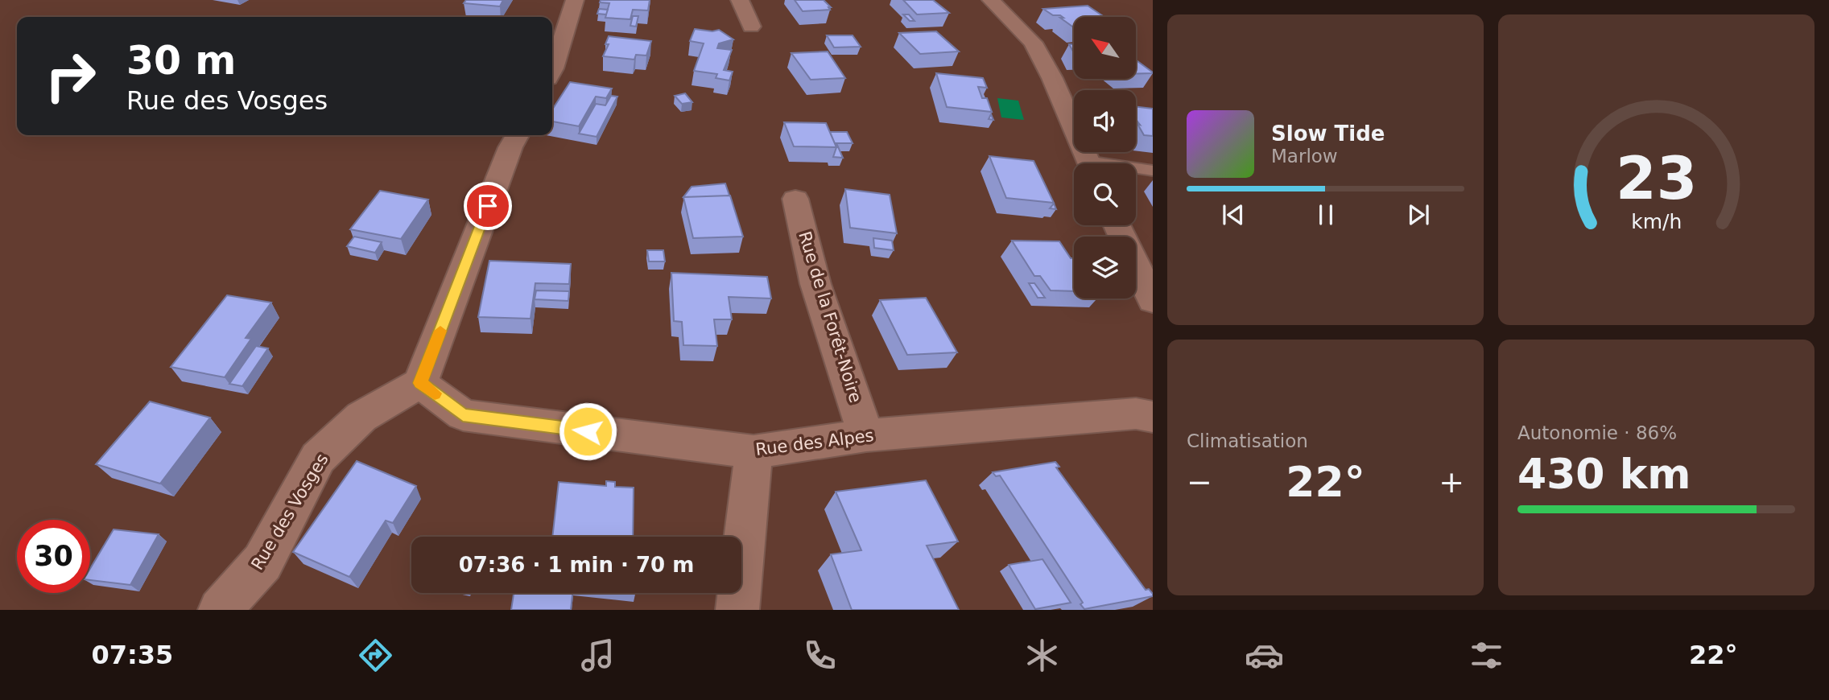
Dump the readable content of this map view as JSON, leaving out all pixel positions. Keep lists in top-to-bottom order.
{
  "streets": {
    "street": ["Rue de la Forêt-Noire", "Rue des Alpes", "Rue des Vosges"]
  },
  "crossings": [
    ["Rue de la Forêt-Noire", "Rue des Alpes"],
    ["Rue des Alpes", "Rue des Vosges"]
  ],
  "north": "top left",
  "page": {
    "turn": ["30 m", "Rue des Vosges"],
    "song": ["Slow Tide", "Marlow"],
    "tile": [
      "Climatisation",
      ["Autonomie · 86%", "430 km"]
    ],
    "heat": ["−", "22°", "+"],
    "limit": "30",
    "trip": "07:36 · 1 min · 70 m",
    "tabs": ["07:35", "22°"],
    "gauge": ["23", "km/h"]
  }
}
